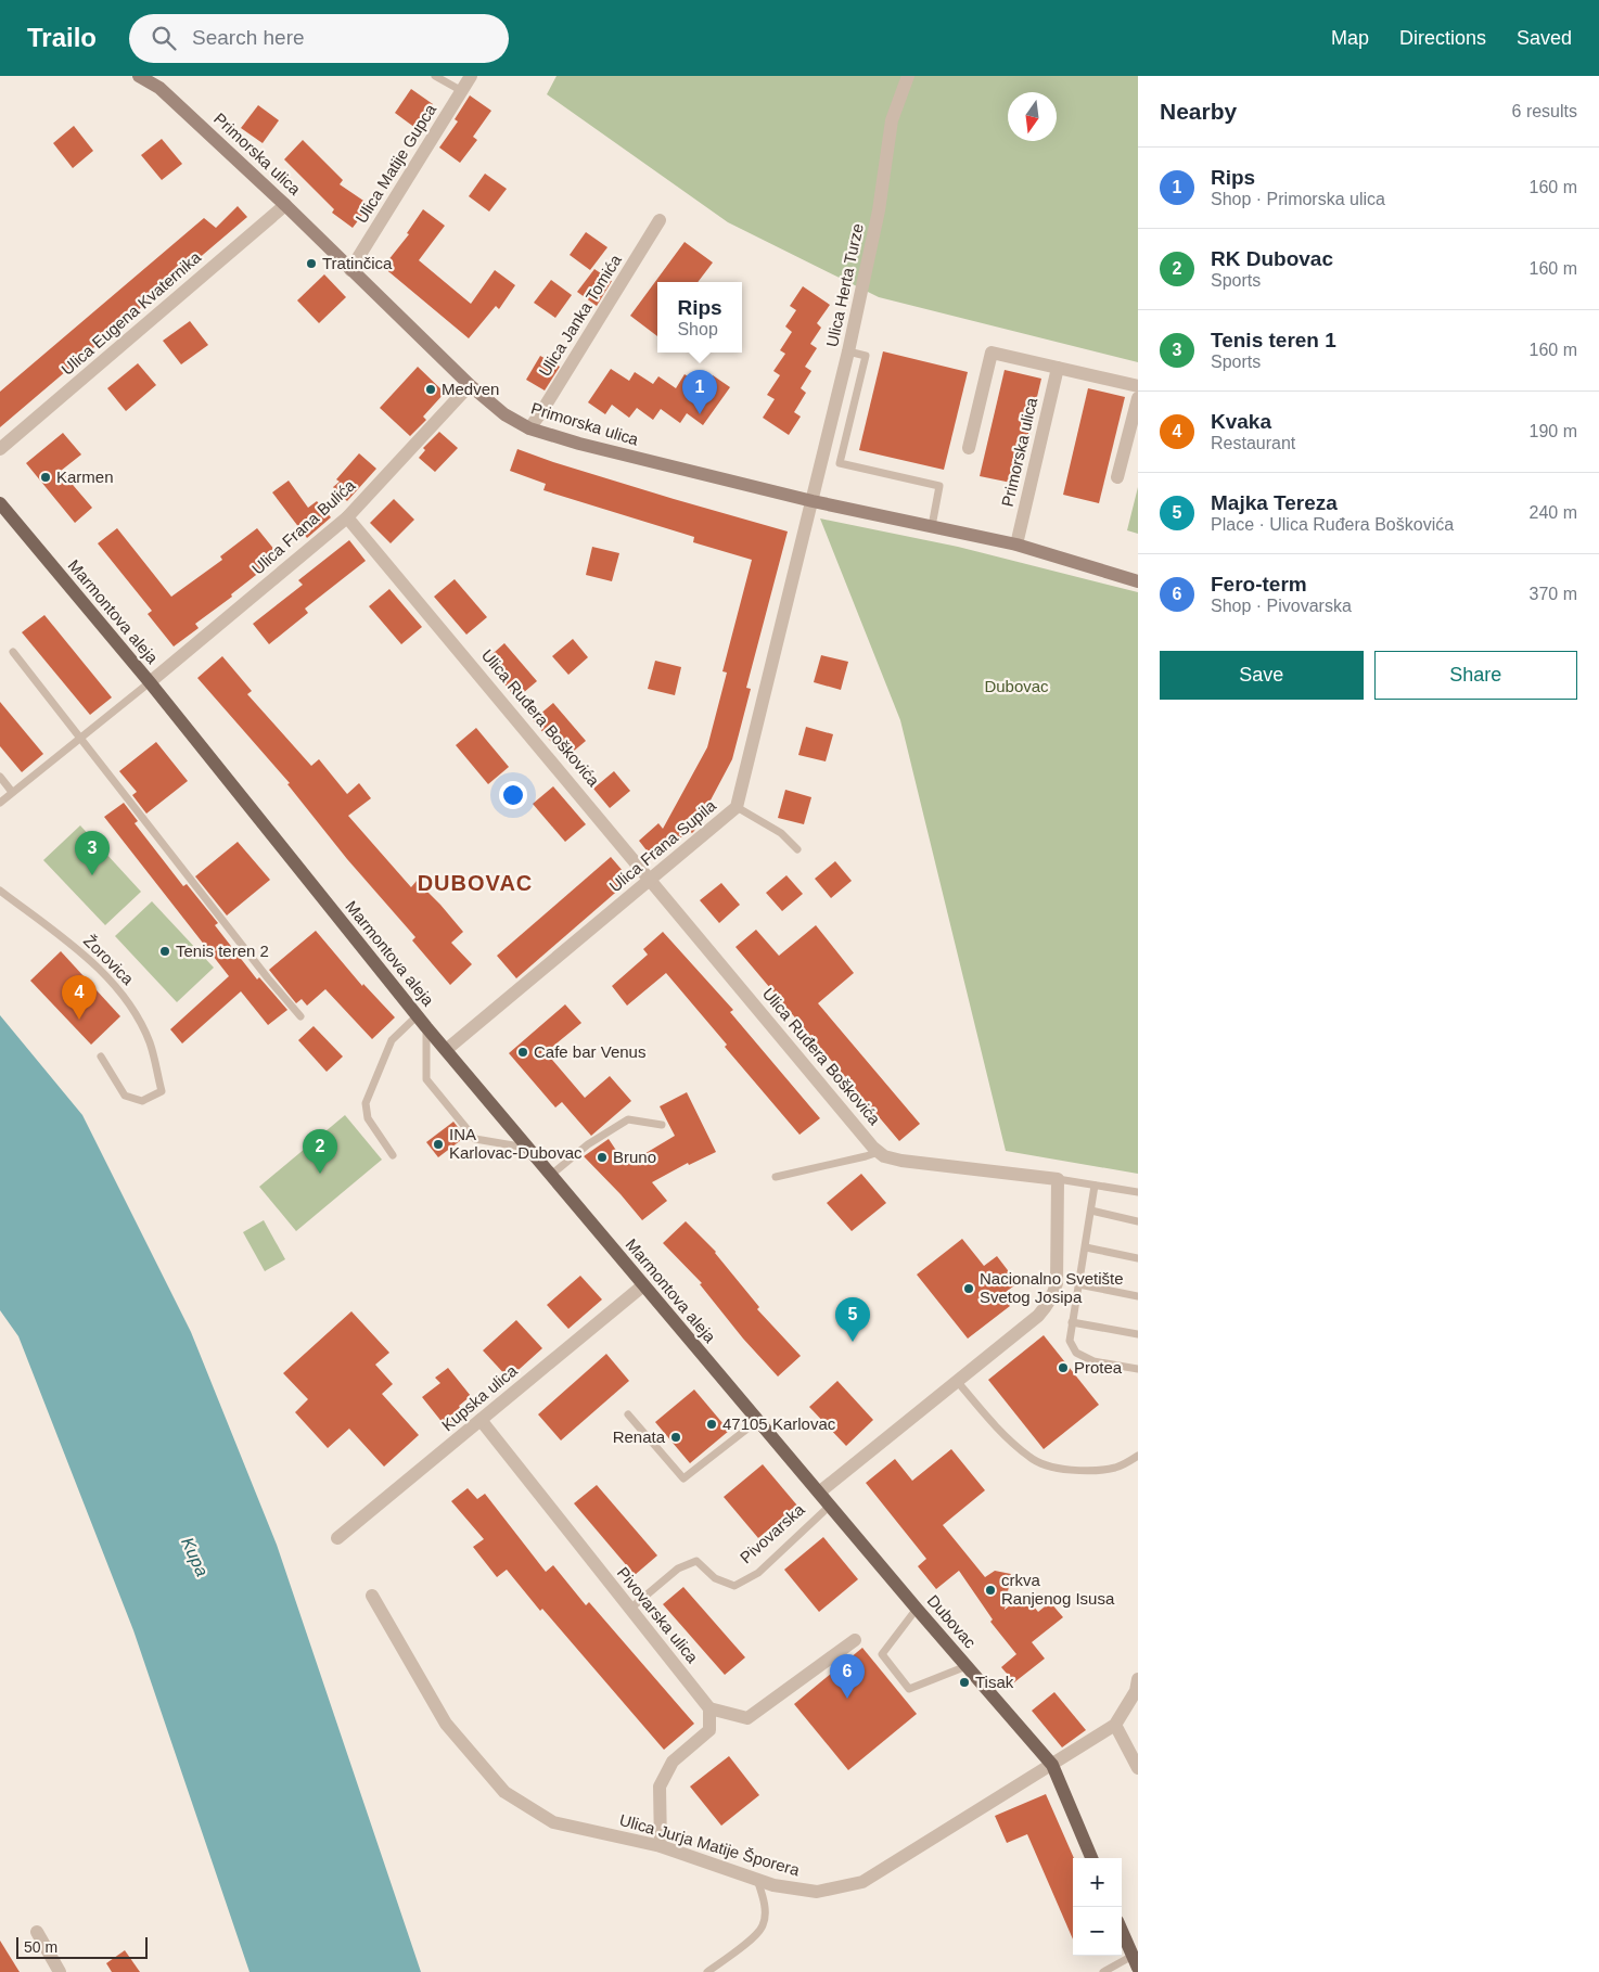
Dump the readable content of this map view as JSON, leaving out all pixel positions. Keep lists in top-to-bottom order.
{
  "streets": {
    "main road": ["Primorska ulica", "Marmontova aleja", "Dubovac"],
    "street": [
      "Ulica Matije Gupca",
      "Ulica Herta Turze",
      "Ulica Eugena Kvaternika",
      "Ulica Janka Tomića",
      "Ulica Frana Bulića",
      "Ulica Ruđera Boškovića",
      "Ulica Frana Supila",
      "Kupska ulica",
      "Pivovarska ulica",
      "Ulica Jurja Matije Šporera"
    ],
    "lane": ["Žorovica", "Pivovarska"]
  },
  "crossings": [
    ["Primorska ulica", "Ulica Matije Gupca"],
    ["Primorska ulica", "Ulica Herta Turze"],
    ["Primorska ulica", "Ulica Eugena Kvaternika"],
    ["Primorska ulica", "Ulica Janka Tomića"],
    ["Primorska ulica", "Ulica Frana Bulića"],
    ["Primorska ulica", "Ulica Frana Supila"],
    ["Ulica Herta Turze", "Ulica Frana Supila"],
    ["Ulica Frana Bulića", "Marmontova aleja"],
    ["Ulica Frana Bulića", "Ulica Ruđera Boškovića"],
    ["Marmontova aleja", "Ulica Frana Supila"],
    ["Marmontova aleja", "Kupska ulica"],
    ["Marmontova aleja", "Dubovac"],
    ["Ulica Ruđera Boškovića", "Ulica Frana Supila"],
    ["Kupska ulica", "Pivovarska ulica"],
    ["Pivovarska", "Pivovarska ulica"],
    ["Pivovarska", "Dubovac"],
    ["Dubovac", "Ulica Jurja Matije Šporera"]
  ],
  "districts": ["DUBOVAC"],
  "water": ["Kupa"],
  "parks": ["Dubovac"],
  "places": [
    "Tratinčica",
    "Medven",
    "Karmen",
    "Tenis teren 2",
    "Cafe bar Venus",
    "INA Karlovac-Dubovac",
    "Bruno",
    "Nacionalno Svetište Svetog Josipa",
    "Protea",
    "47105 Karlovac",
    "Renata",
    "crkva Ranjenog Isusa",
    "Tisak"
  ],
  "scale_bar": "50 m",
  "north": "bottom",
  "page": {
    "header": "Trailo",
    "search": "Search here",
    "nav": ["Map", "Directions", "Saved"],
    "heading": ["Nearby", "6 results"],
    "list": [
      {
        "mark": "1",
        "name": "Rips",
        "note": "Shop · Primorska ulica",
        "value": "160 m"
      },
      {
        "mark": "2",
        "name": "RK Dubovac",
        "note": "Sports",
        "value": "160 m"
      },
      {
        "mark": "3",
        "name": "Tenis teren 1",
        "note": "Sports",
        "value": "160 m"
      },
      {
        "mark": "4",
        "name": "Kvaka",
        "note": "Restaurant",
        "value": "190 m"
      },
      {
        "mark": "5",
        "name": "Majka Tereza",
        "note": "Place · Ulica Ruđera Boškovića",
        "value": "240 m"
      },
      {
        "mark": "6",
        "name": "Fero-term",
        "note": "Shop · Pivovarska",
        "value": "370 m"
      }
    ],
    "popup": ["Rips", "Shop"],
    "pins": [
      "1",
      "3",
      "4",
      "2",
      "5",
      "6"
    ],
    "buttons": ["Save", "Share"],
    "map_buttons": ["+", "−"],
    "scale": "50 m"
  }
}
